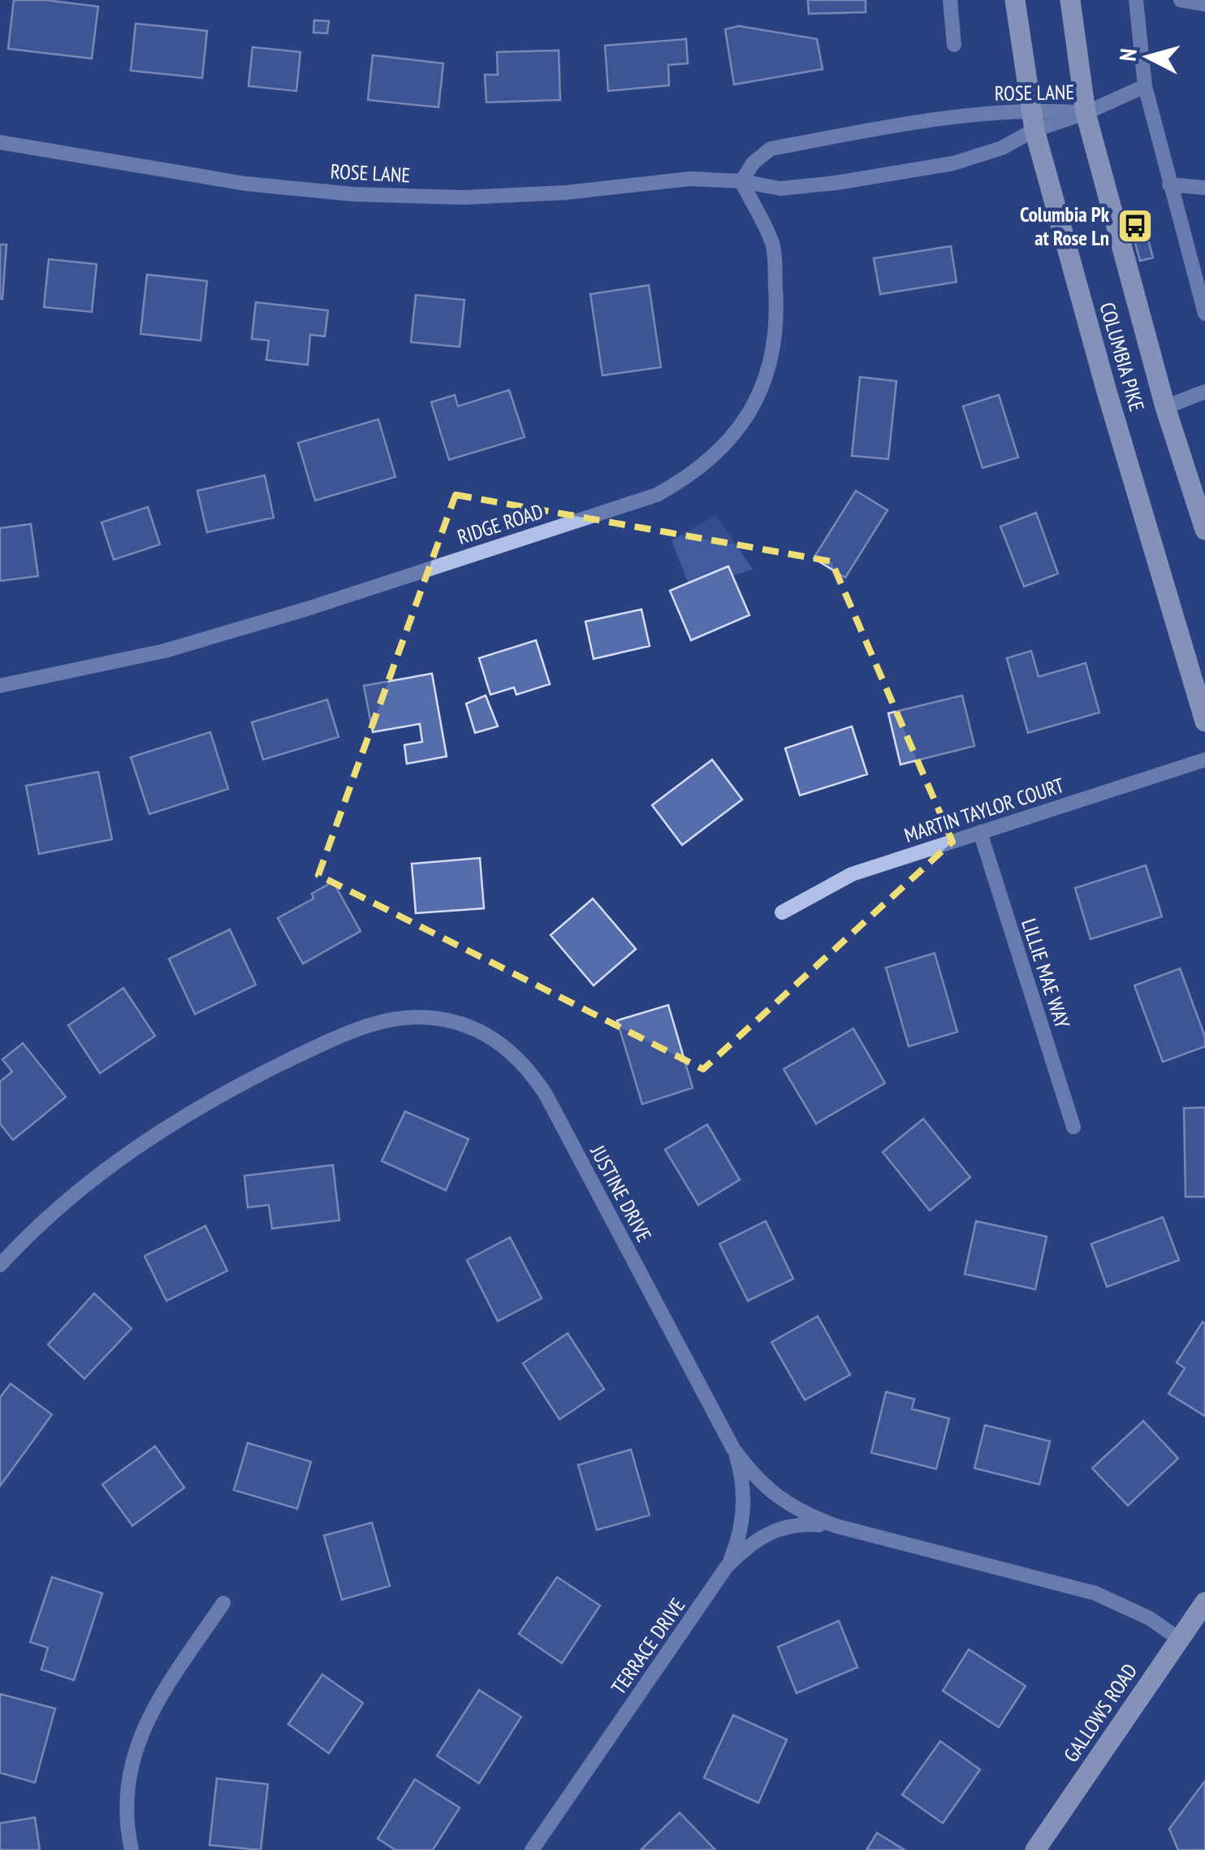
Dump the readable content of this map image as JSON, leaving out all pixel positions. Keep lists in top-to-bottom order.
{
  "streets": {
    "main road": ["COLUMBIA PIKE", "GALLOWS ROAD"],
    "street": [
      "ROSE LANE",
      "RIDGE ROAD",
      "MARTIN TAYLOR COURT",
      "LILLIE MAE WAY",
      "JUSTINE DRIVE",
      "TERRACE DRIVE"
    ]
  },
  "crossings": [
    ["ROSE LANE", "COLUMBIA PIKE"],
    ["ROSE LANE", "RIDGE ROAD"],
    ["MARTIN TAYLOR COURT", "LILLIE MAE WAY"],
    ["JUSTINE DRIVE", "TERRACE DRIVE"],
    ["JUSTINE DRIVE", "GALLOWS ROAD"]
  ],
  "places": {
    "bus stop": ["Columbia Pk at Rose Ln"]
  },
  "north": "left"
}
